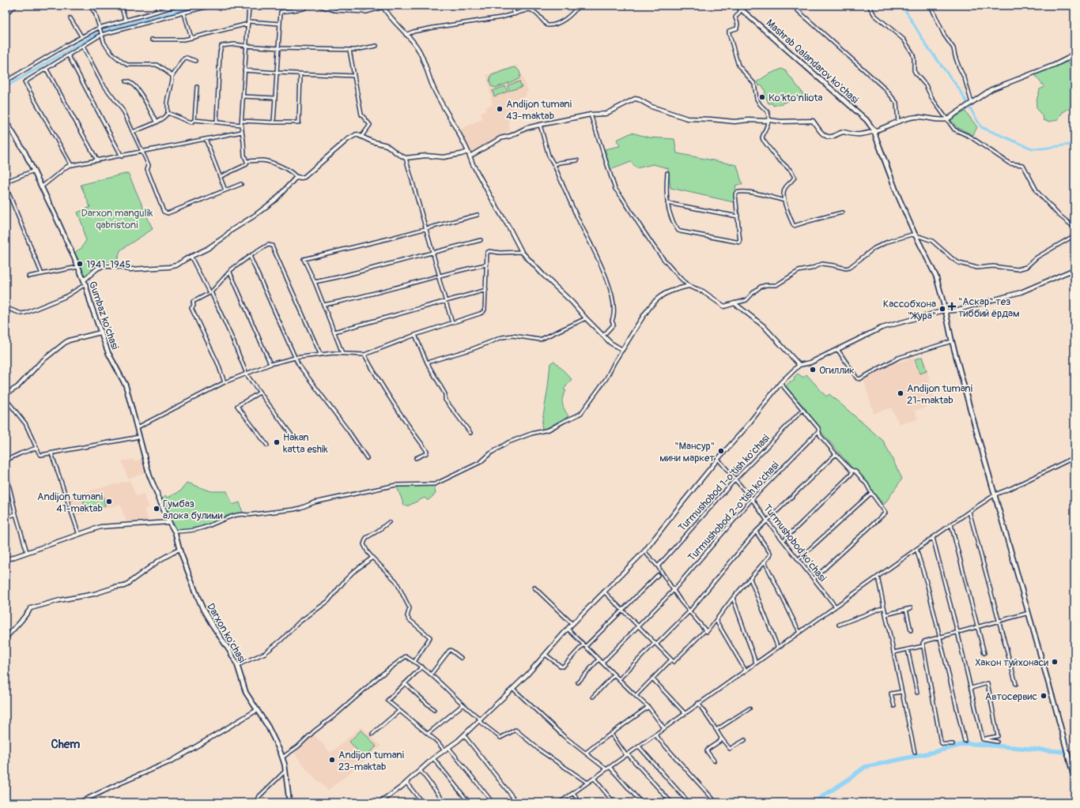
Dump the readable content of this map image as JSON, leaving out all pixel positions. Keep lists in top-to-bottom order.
{
  "streets": {
    "main road": ["Mashrab Qalandarov ko'chasi", "Gumbaz ko'chasi", "Darxon ko'chasi"],
    "street": ["Turmushobod 1-o'tish ko'chasi", "Turmushobod 2-o'tish ko'chasi", "Turmushobod ko'chasi"]
  },
  "crossings": [
    ["Gumbaz ko'chasi", "Darxon ko'chasi"],
    ["Turmushobod 1-o'tish ko'chasi", "Turmushobod ko'chasi"],
    ["Turmushobod 2-o'tish ko'chasi", "Turmushobod ko'chasi"]
  ],
  "districts": ["Chem"],
  "parks": ["Darxon mangulik qabristoni"],
  "places": {
    "other": [
      "Ko'kto'nliota",
      "Andijon tumani 43-maktab",
      "1941-1945",
      "Кассобхона \"Жура\"",
      "Огиллик",
      "Andijon tumani 21-maktab",
      "Hakan katta eshik",
      "\"Мансур\" мини маркет",
      "Andijon tumani 41-maktab",
      "Гумбаз алока булими",
      "Хакон туйхонаси",
      "Автосервис",
      "Andijon tumani 23-maktab"
    ],
    "health": ["\"Аскар\" тез тиббий ёрдам"]
  }
}
